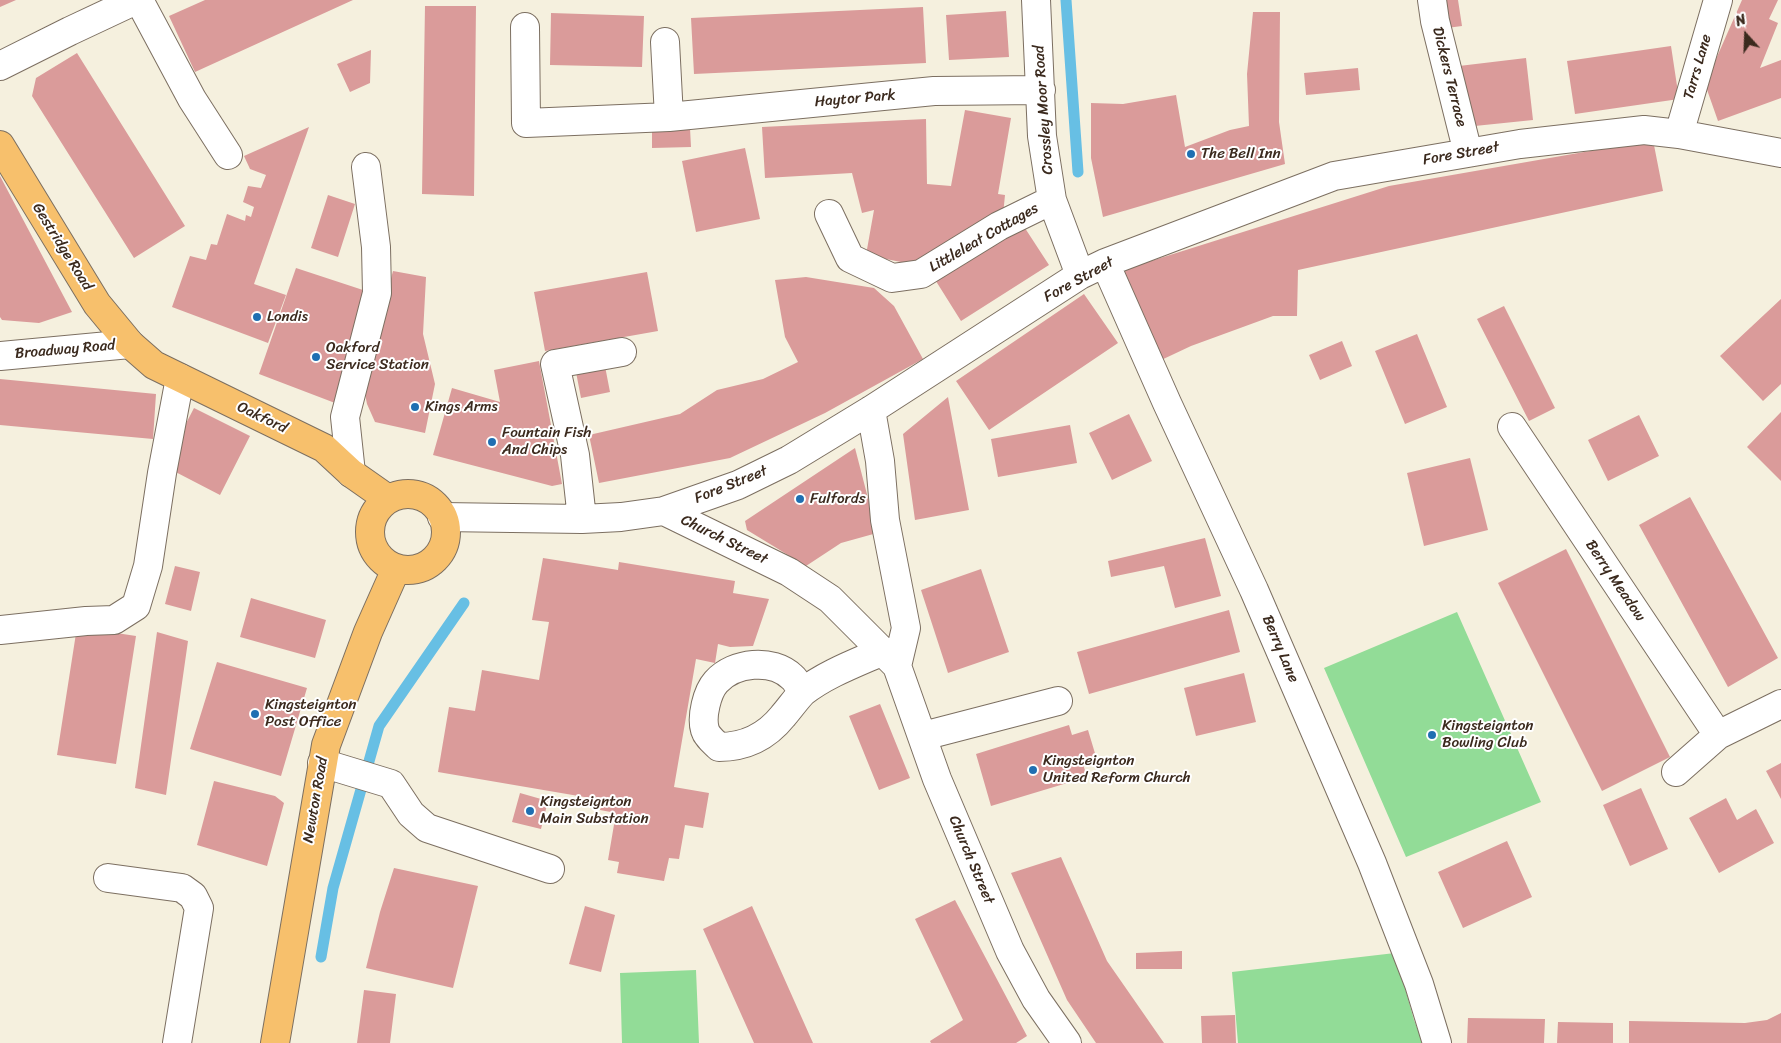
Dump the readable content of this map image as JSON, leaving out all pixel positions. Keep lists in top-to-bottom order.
{
  "streets": {
    "main road": ["Gestridge Road", "Oakford", "Newton Road"],
    "street": [
      "Tarrs Lane",
      "Dickers Terrace",
      "Haytor Park",
      "Crossley Moor Road",
      "Fore Street",
      "Littleleat Cottages",
      "Broadway Road",
      "Church Street",
      "Berry Meadow",
      "Berry Lane"
    ]
  },
  "crossings": [
    ["Tarrs Lane", "Fore Street"],
    ["Dickers Terrace", "Fore Street"],
    ["Haytor Park", "Crossley Moor Road"],
    ["Crossley Moor Road", "Fore Street"],
    ["Crossley Moor Road", "Littleleat Cottages"],
    ["Fore Street", "Oakford"],
    ["Fore Street", "Church Street"],
    ["Fore Street", "Berry Lane"],
    ["Fore Street", "Newton Road"],
    ["Gestridge Road", "Broadway Road"],
    ["Gestridge Road", "Oakford"],
    ["Broadway Road", "Oakford"],
    ["Oakford", "Newton Road"]
  ],
  "places": [
    "The Bell Inn",
    "Londis",
    "Oakford Service Station",
    "Kings Arms",
    "Fountain Fish And Chips",
    "Fulfords",
    "Kingsteignton Post Office",
    "Kingsteignton Bowling Club",
    "Kingsteignton United Reform Church",
    "Kingsteignton Main Substation"
  ],
  "north": "top"
}
